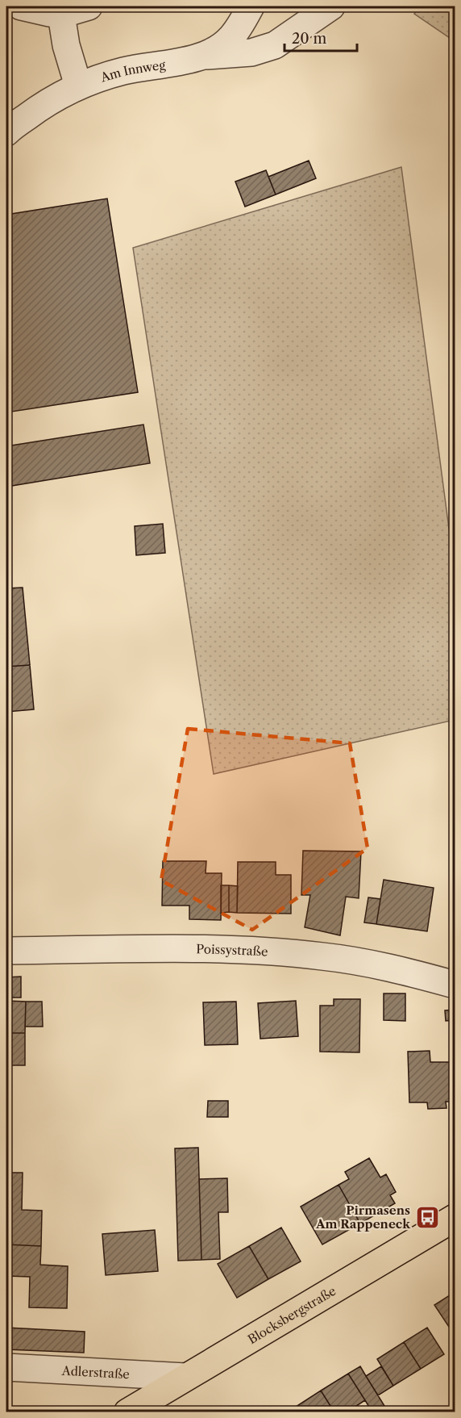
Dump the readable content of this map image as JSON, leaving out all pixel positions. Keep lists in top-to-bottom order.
{
  "streets": {
    "main road": ["Blocksbergstraße"],
    "street": ["Am Innweg", "Poissystraße", "Adlerstraße"]
  },
  "crossings": [
    ["Blocksbergstraße", "Adlerstraße"]
  ],
  "places": {
    "bus stop": ["Pirmasens Am Rappeneck"]
  },
  "scale_bar": "20 m"
}
